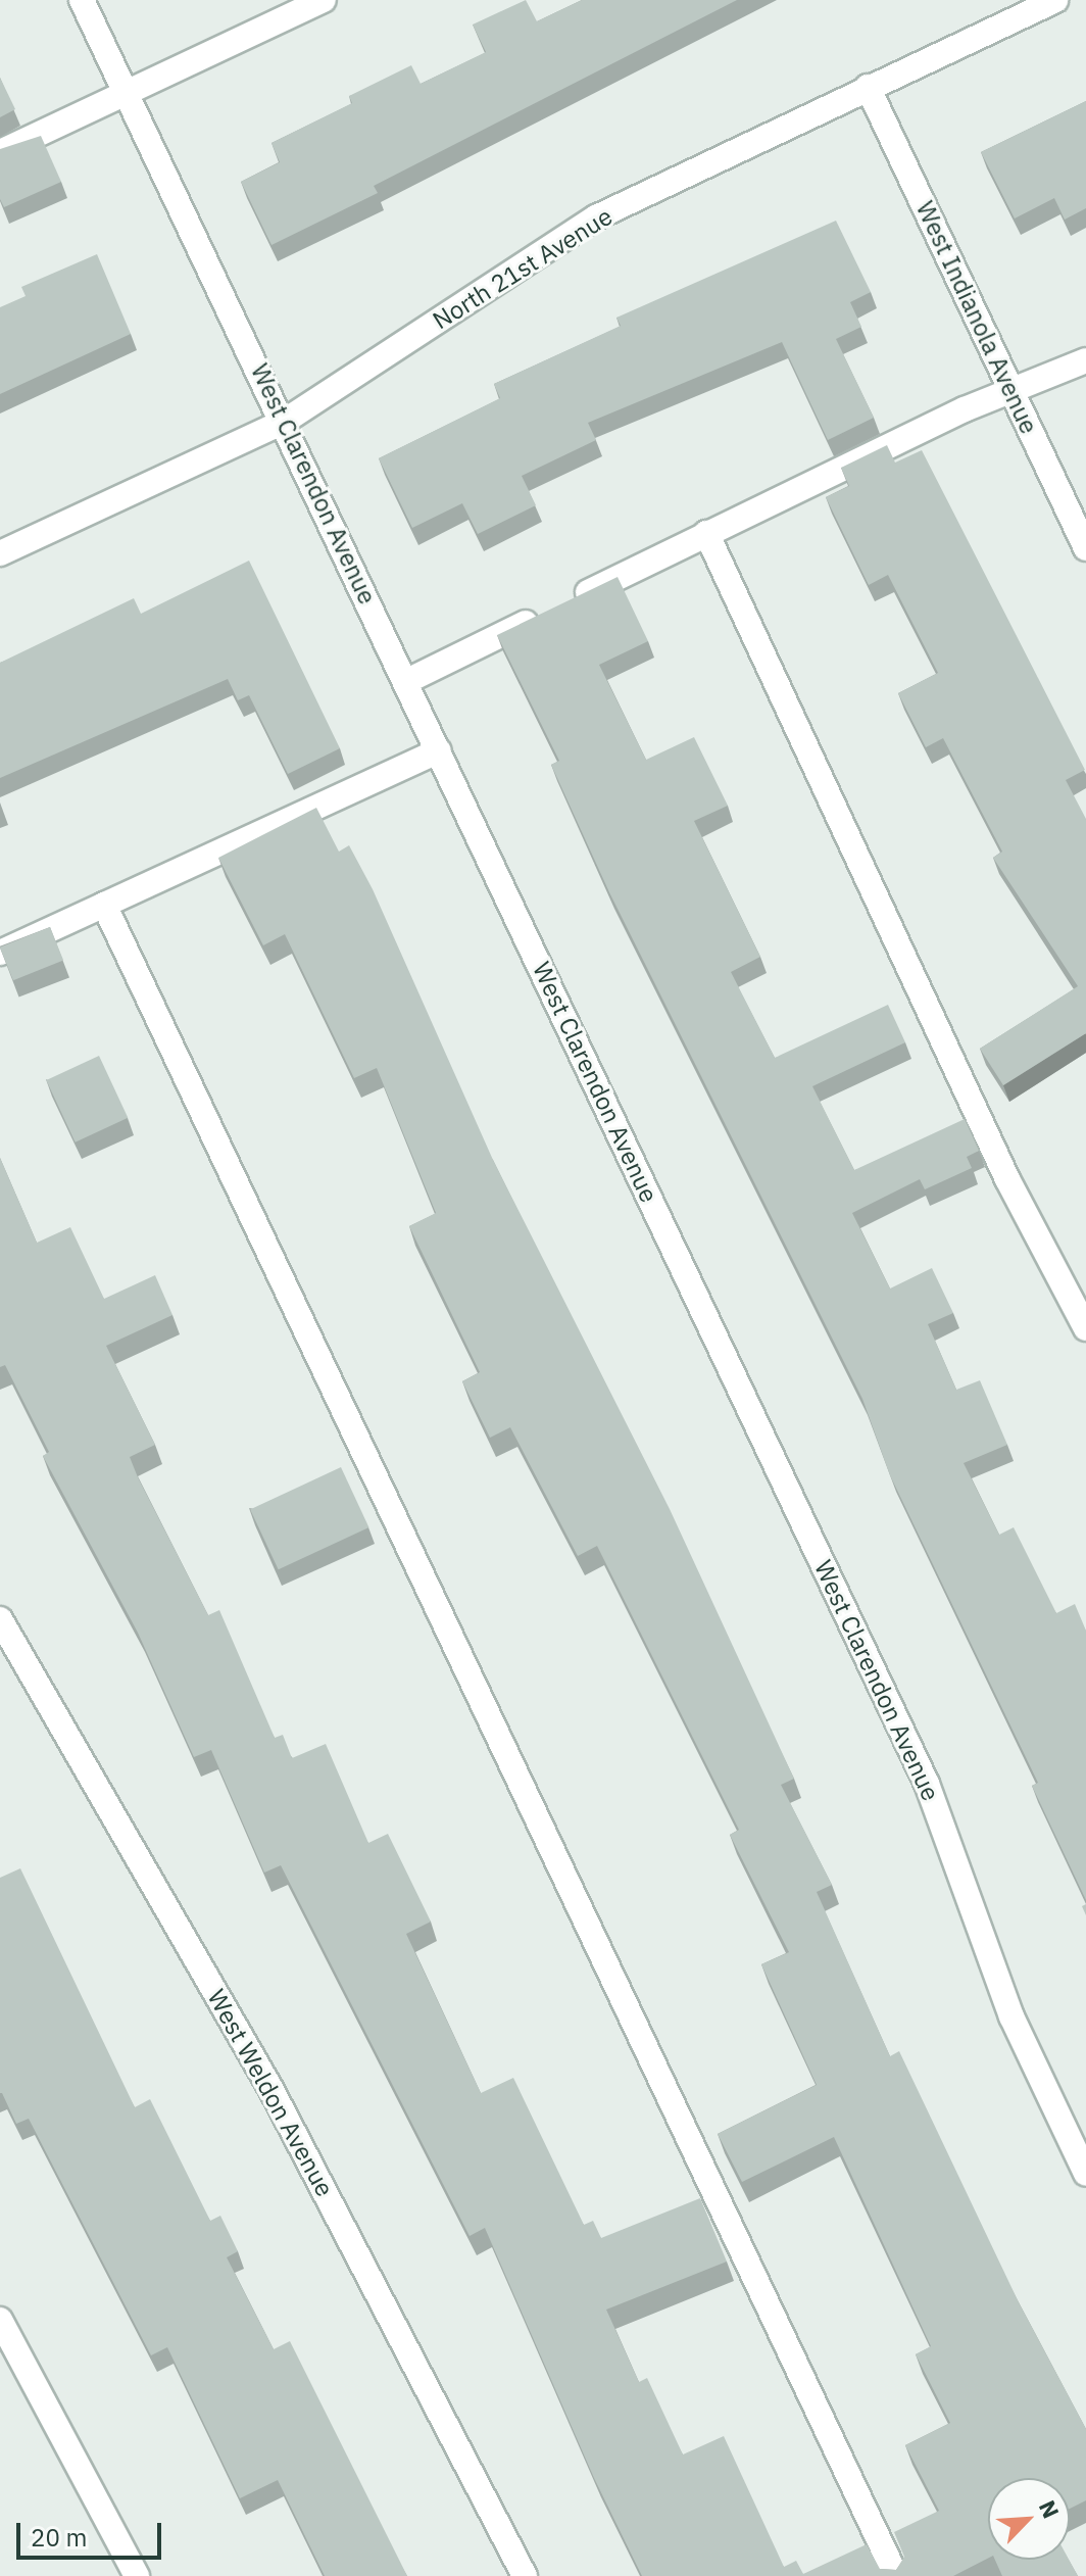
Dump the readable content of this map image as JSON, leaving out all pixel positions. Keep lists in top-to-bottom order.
{
  "streets": {
    "street": [
      "North 21st Avenue",
      "West Indianola Avenue",
      "West Clarendon Avenue",
      "West Weldon Avenue"
    ]
  },
  "crossings": [
    ["North 21st Avenue", "West Indianola Avenue"],
    ["North 21st Avenue", "West Clarendon Avenue"]
  ],
  "scale_bar": "20 m",
  "north": "top right"
}
